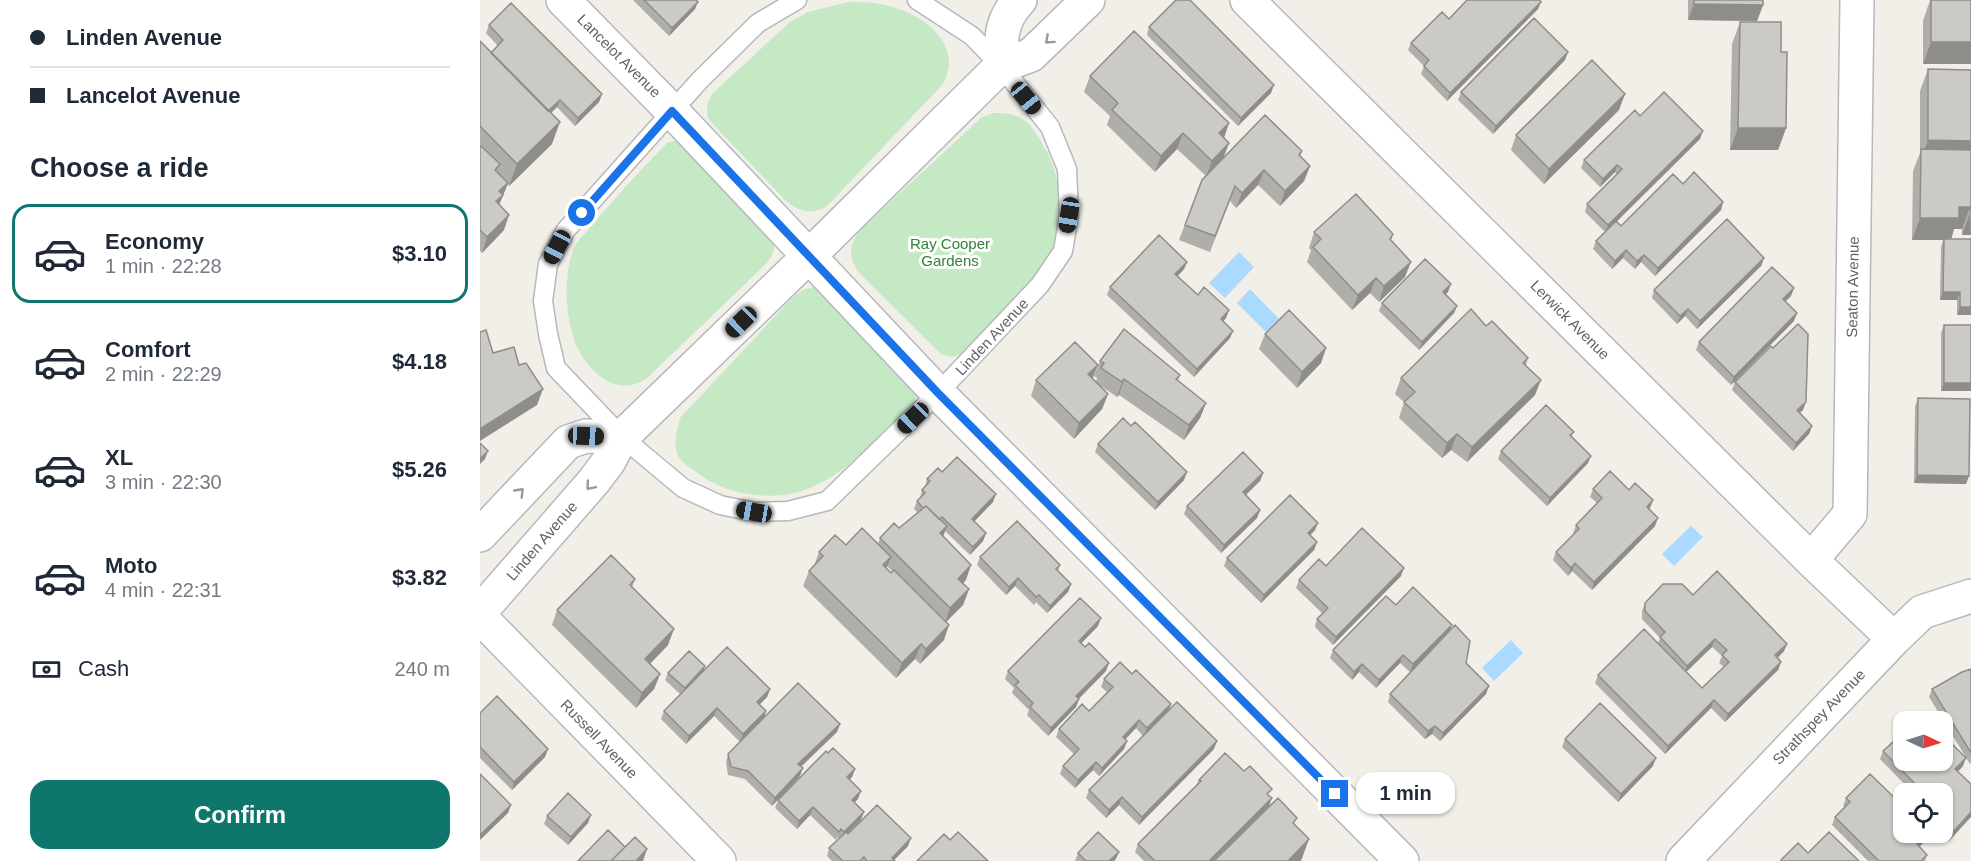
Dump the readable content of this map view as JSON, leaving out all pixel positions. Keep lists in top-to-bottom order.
{
  "streets": {
    "street": [
      "Lancelot Avenue",
      "Seaton Avenue",
      "Lerwick Avenue",
      "Linden Avenue",
      "Strathspey Avenue",
      "Russell Avenue"
    ]
  },
  "crossings": [
    ["Lancelot Avenue", "Linden Avenue"],
    ["Seaton Avenue", "Lerwick Avenue"],
    ["Lerwick Avenue", "Strathspey Avenue"],
    ["Linden Avenue", "Russell Avenue"]
  ],
  "parks": ["Ray Cooper Gardens"],
  "north": "right",
  "page": {
    "banner": ["Linden Avenue", "Lancelot Avenue"],
    "heading": "Choose a ride",
    "list": [
      {
        "name": "Economy",
        "note": "1 min · 22:28",
        "value": "$3.10"
      },
      {
        "name": "Comfort",
        "note": "2 min · 22:29",
        "value": "$4.18"
      },
      {
        "name": "XL",
        "note": "3 min · 22:30",
        "value": "$5.26"
      },
      {
        "name": "Moto",
        "note": "4 min · 22:31",
        "value": "$3.82"
      }
    ],
    "pay": ["Cash", "240 m"],
    "buttons": "Confirm",
    "bubble": "1 min"
  }
}
